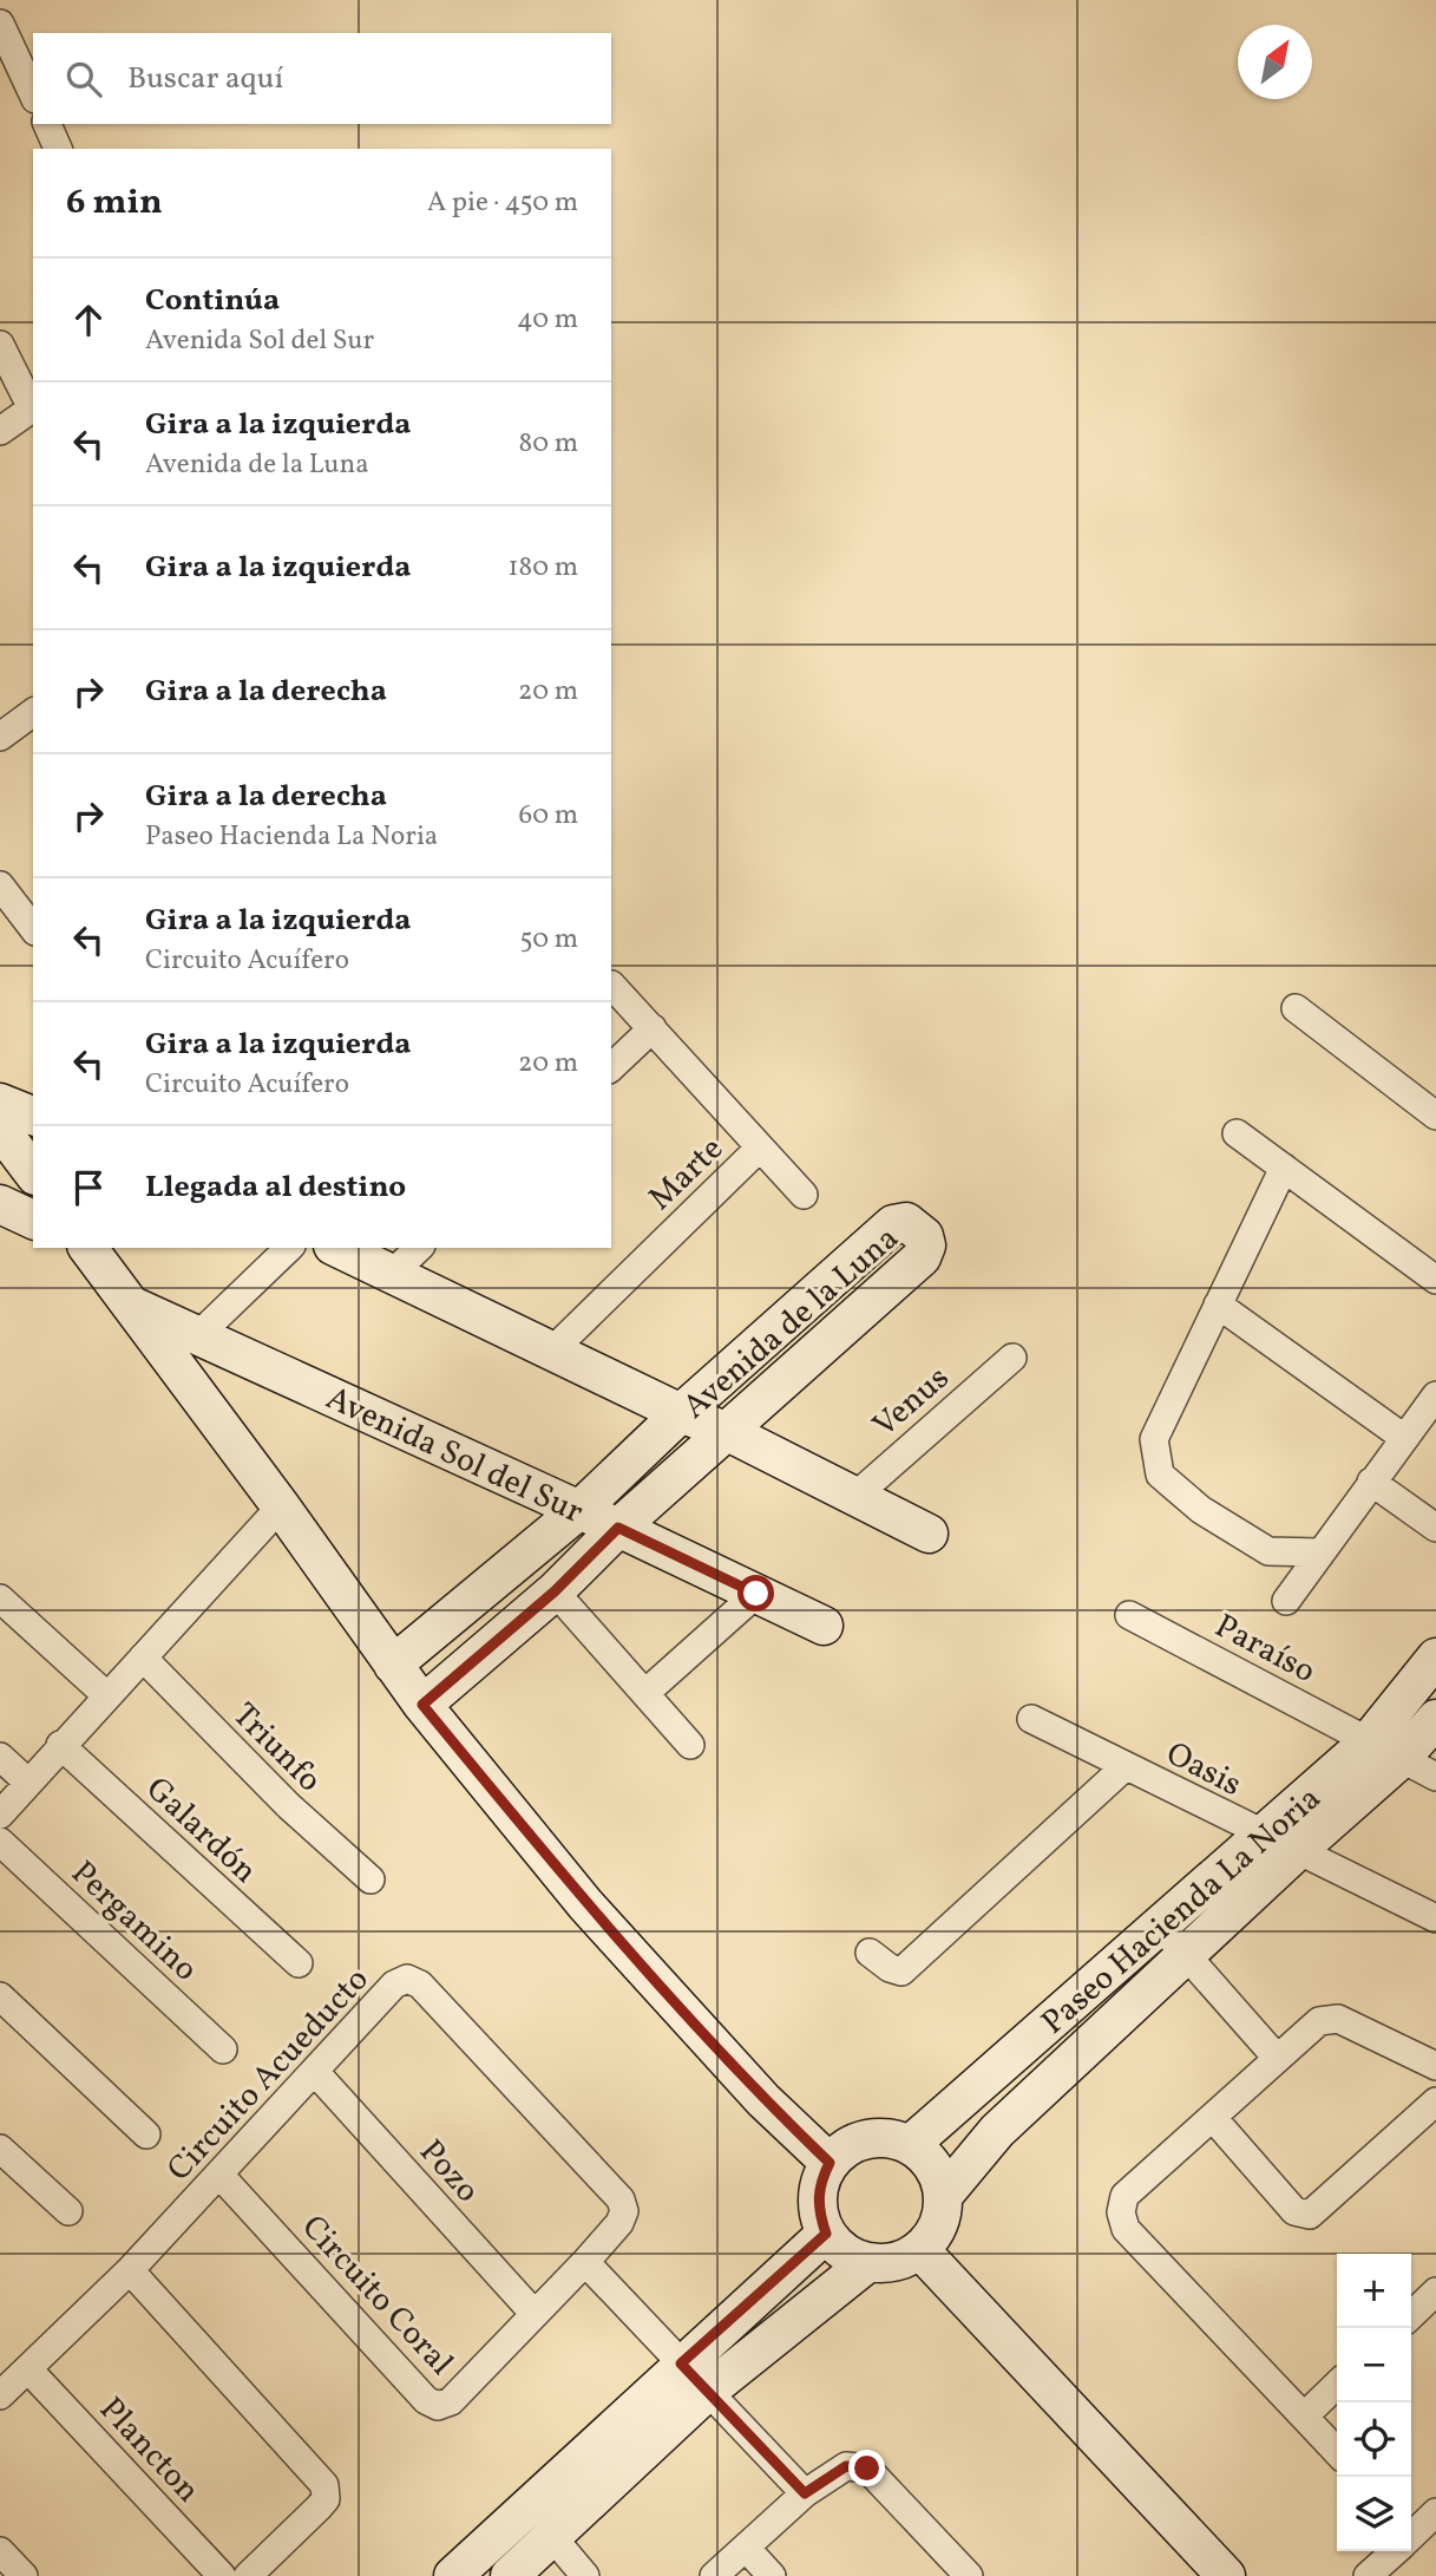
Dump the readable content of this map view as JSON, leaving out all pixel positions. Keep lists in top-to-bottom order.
{
  "streets": {
    "street": [
      "Marte",
      "Avenida de la Luna",
      "Venus",
      "Avenida Sol del Sur",
      "Paraíso",
      "Triunfo",
      "Oasis",
      "Galardón",
      "Paseo Hacienda La Noria",
      "Pergamino",
      "Circuito Acueducto",
      "Pozo",
      "Circuito Coral",
      "Plancton"
    ]
  },
  "crossings": [
    ["Avenida de la Luna", "Avenida Sol del Sur"],
    ["Paraíso", "Paseo Hacienda La Noria"],
    ["Oasis", "Paseo Hacienda La Noria"],
    ["Circuito Acueducto", "Pozo"],
    ["Circuito Acueducto", "Circuito Coral"],
    ["Circuito Acueducto", "Plancton"],
    ["Pozo", "Circuito Coral"]
  ],
  "north": "top right",
  "page": {
    "search": "Buscar aquí",
    "heading": ["6 min", "A pie · 450 m"],
    "list": [
      ["Continúa", "Avenida Sol del Sur", "40 m"],
      ["Gira a la izquierda", "Avenida de la Luna", "80 m"],
      ["Gira a la izquierda", "180 m"],
      ["Gira a la derecha", "20 m"],
      ["Gira a la derecha", "Paseo Hacienda La Noria", "60 m"],
      ["Gira a la izquierda", "Circuito Acuífero", "50 m"],
      ["Gira a la izquierda", "Circuito Acuífero", "20 m"],
      "Llegada al destino"
    ],
    "map_buttons": ["+", "−"]
  }
}
